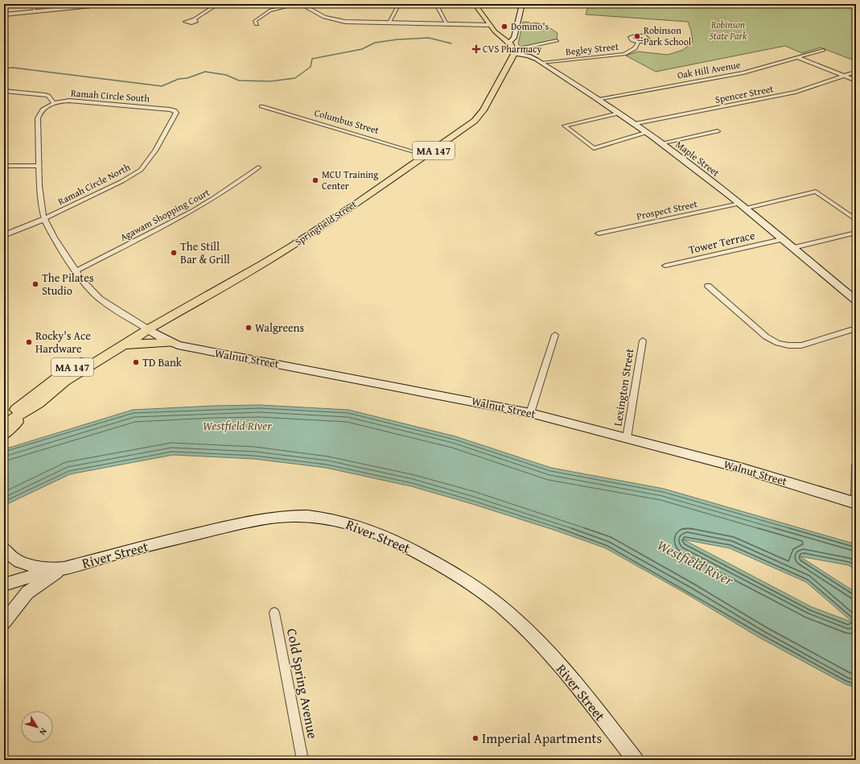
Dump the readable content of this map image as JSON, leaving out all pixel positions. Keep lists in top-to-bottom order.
{
  "streets": {
    "main road": [
      "MA 147",
      "Maple Street",
      "Springfield Street",
      "Walnut Street",
      "River Street"
    ],
    "street": [
      "Begley Street",
      "Oak Hill Avenue",
      "Spencer Street",
      "Ramah Circle South",
      "Columbus Street",
      "Ramah Circle North",
      "Prospect Street",
      "Agawam Shopping Court",
      "Tower Terrace",
      "Lexington Street",
      "Cold Spring Avenue"
    ]
  },
  "crossings": [
    ["Begley Street", "Maple Street"],
    ["Oak Hill Avenue", "Maple Street"],
    ["Spencer Street", "Maple Street"],
    ["Ramah Circle South", "Ramah Circle North"],
    ["Columbus Street", "Springfield Street"],
    ["MA 147", "Springfield Street"],
    ["Maple Street", "Prospect Street"],
    ["Maple Street", "Springfield Street"],
    ["Maple Street", "Tower Terrace"],
    ["Springfield Street", "Walnut Street"],
    ["Walnut Street", "Lexington Street"]
  ],
  "water": ["Westfield River"],
  "parks": ["Robinson State Park"],
  "places": {
    "other": [
      "Domino's",
      "Robinson Park School",
      "MCU Training Center",
      "The Still Bar & Grill",
      "The Pilates Studio",
      "Walgreens",
      "Rocky's Ace Hardware",
      "TD Bank",
      "Imperial Apartments"
    ],
    "health": ["CVS Pharmacy"]
  },
  "north": "bottom right"
}
